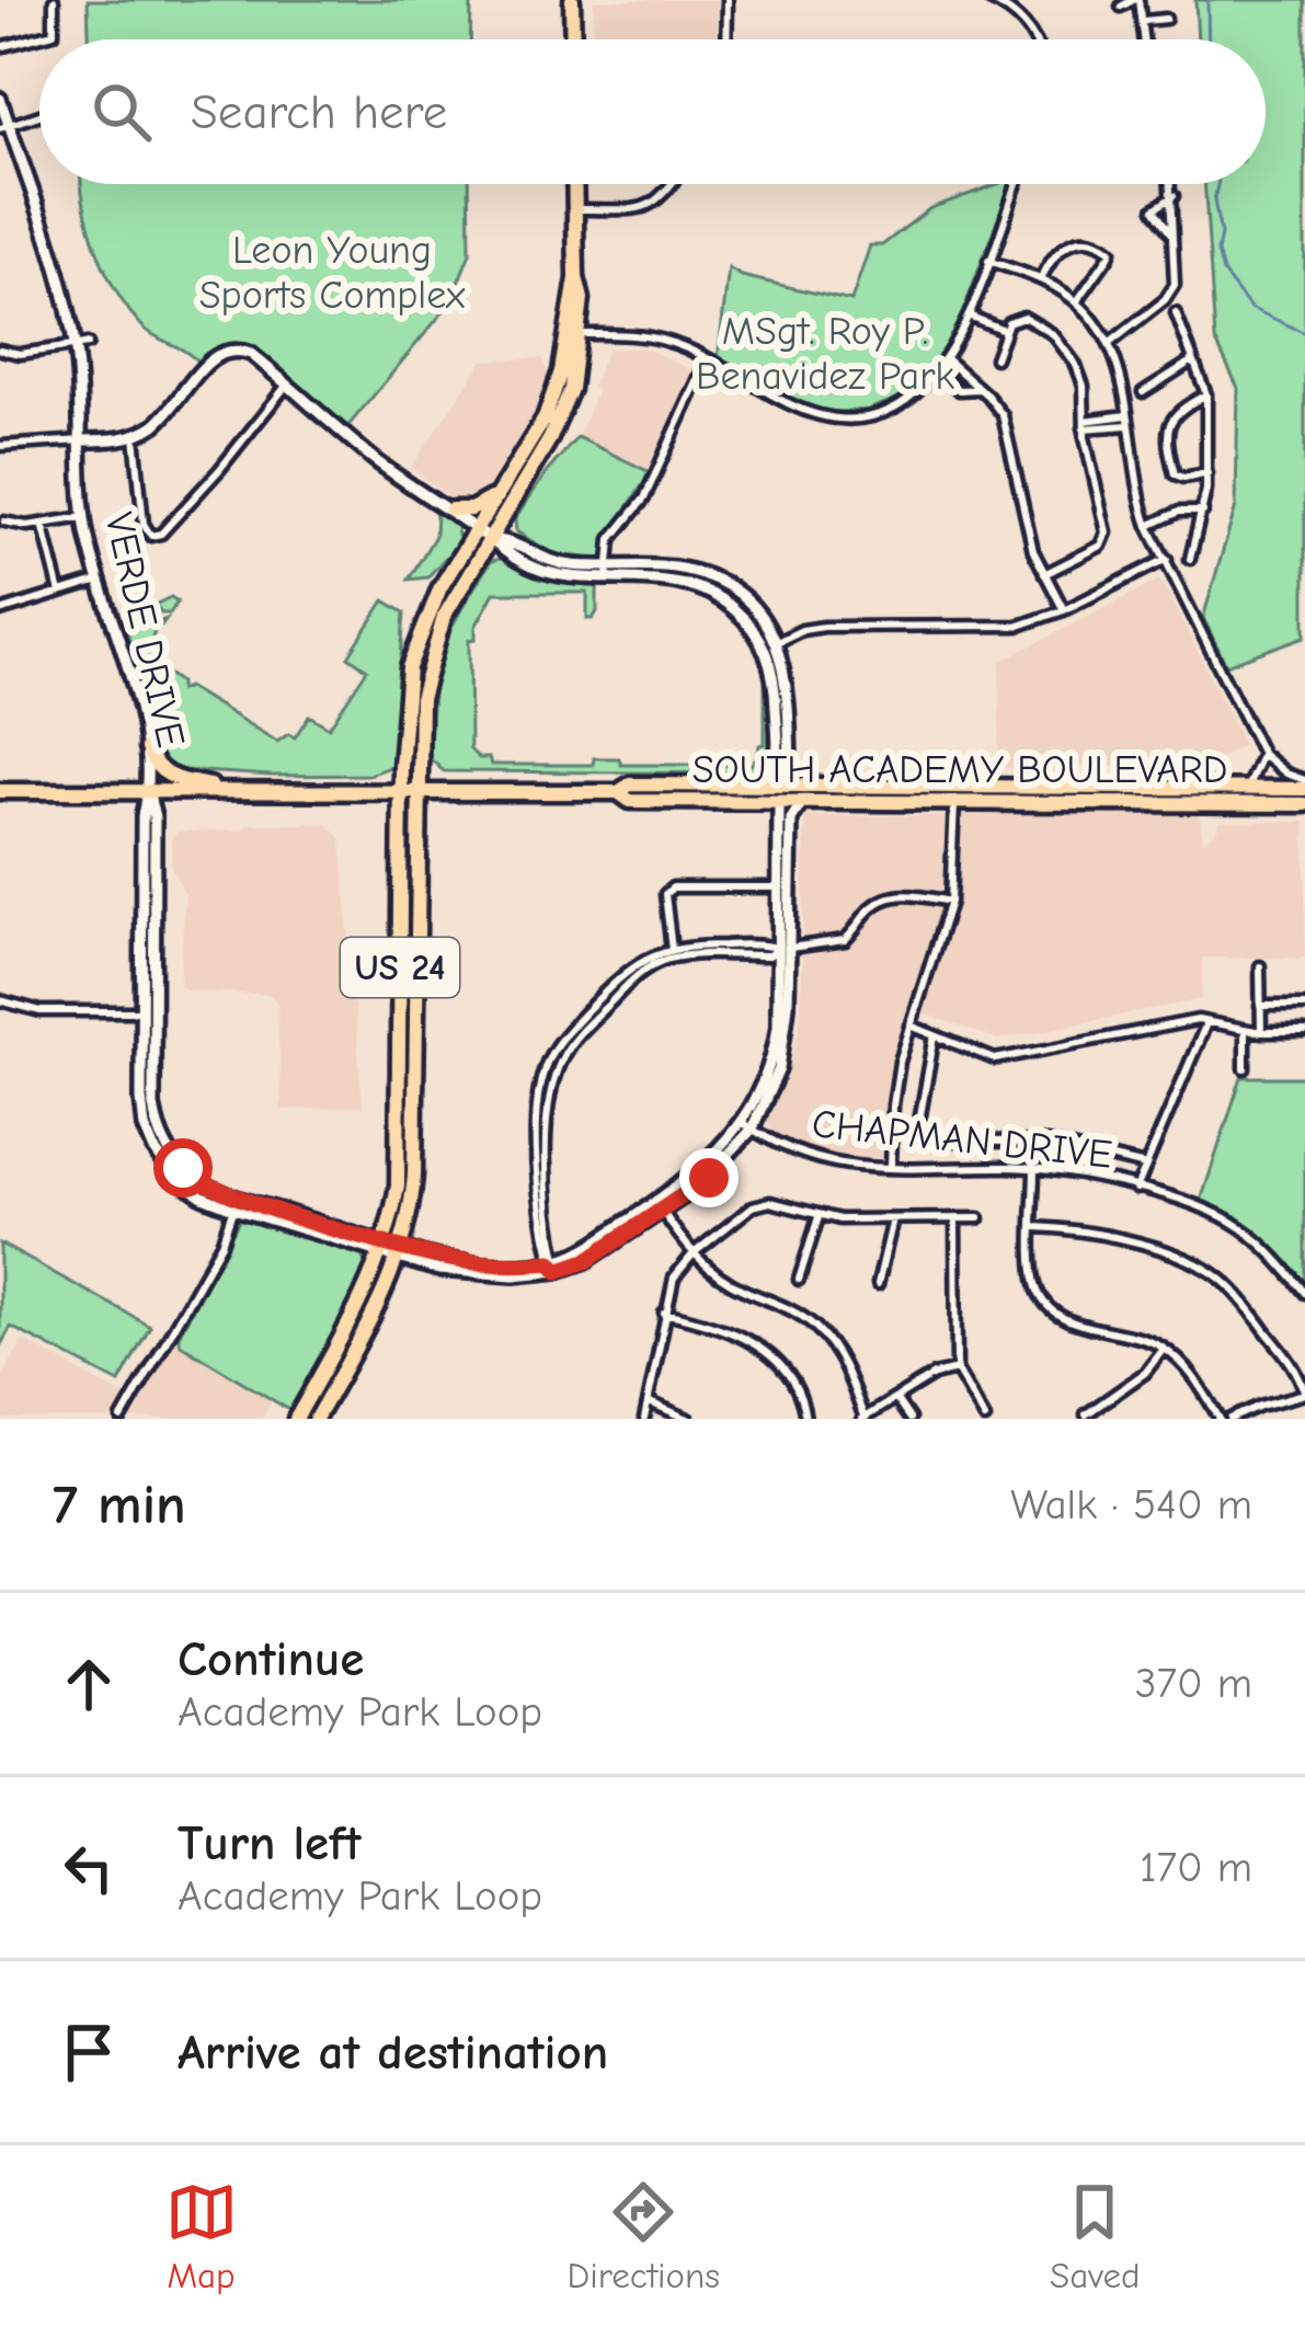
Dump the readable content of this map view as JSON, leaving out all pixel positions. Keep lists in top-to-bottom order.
{
  "streets": {
    "highway": ["SOUTH ACADEMY BOULEVARD", "US 24"],
    "street": ["VERDE DRIVE", "CHAPMAN DRIVE"]
  },
  "crossings": [
    ["VERDE DRIVE", "SOUTH ACADEMY BOULEVARD"],
    ["VERDE DRIVE", "US 24"],
    ["SOUTH ACADEMY BOULEVARD", "US 24"]
  ],
  "parks": ["Leon Young Sports Complex", "MSgt. Roy P. Benavidez Park"],
  "page": {
    "search": "Search here",
    "heading": ["7 min", "Walk · 540 m"],
    "list": [
      ["Continue", "Academy Park Loop", "370 m"],
      ["Turn left", "Academy Park Loop", "170 m"],
      "Arrive at destination"
    ],
    "nav": ["Map", "Directions", "Saved"]
  }
}
